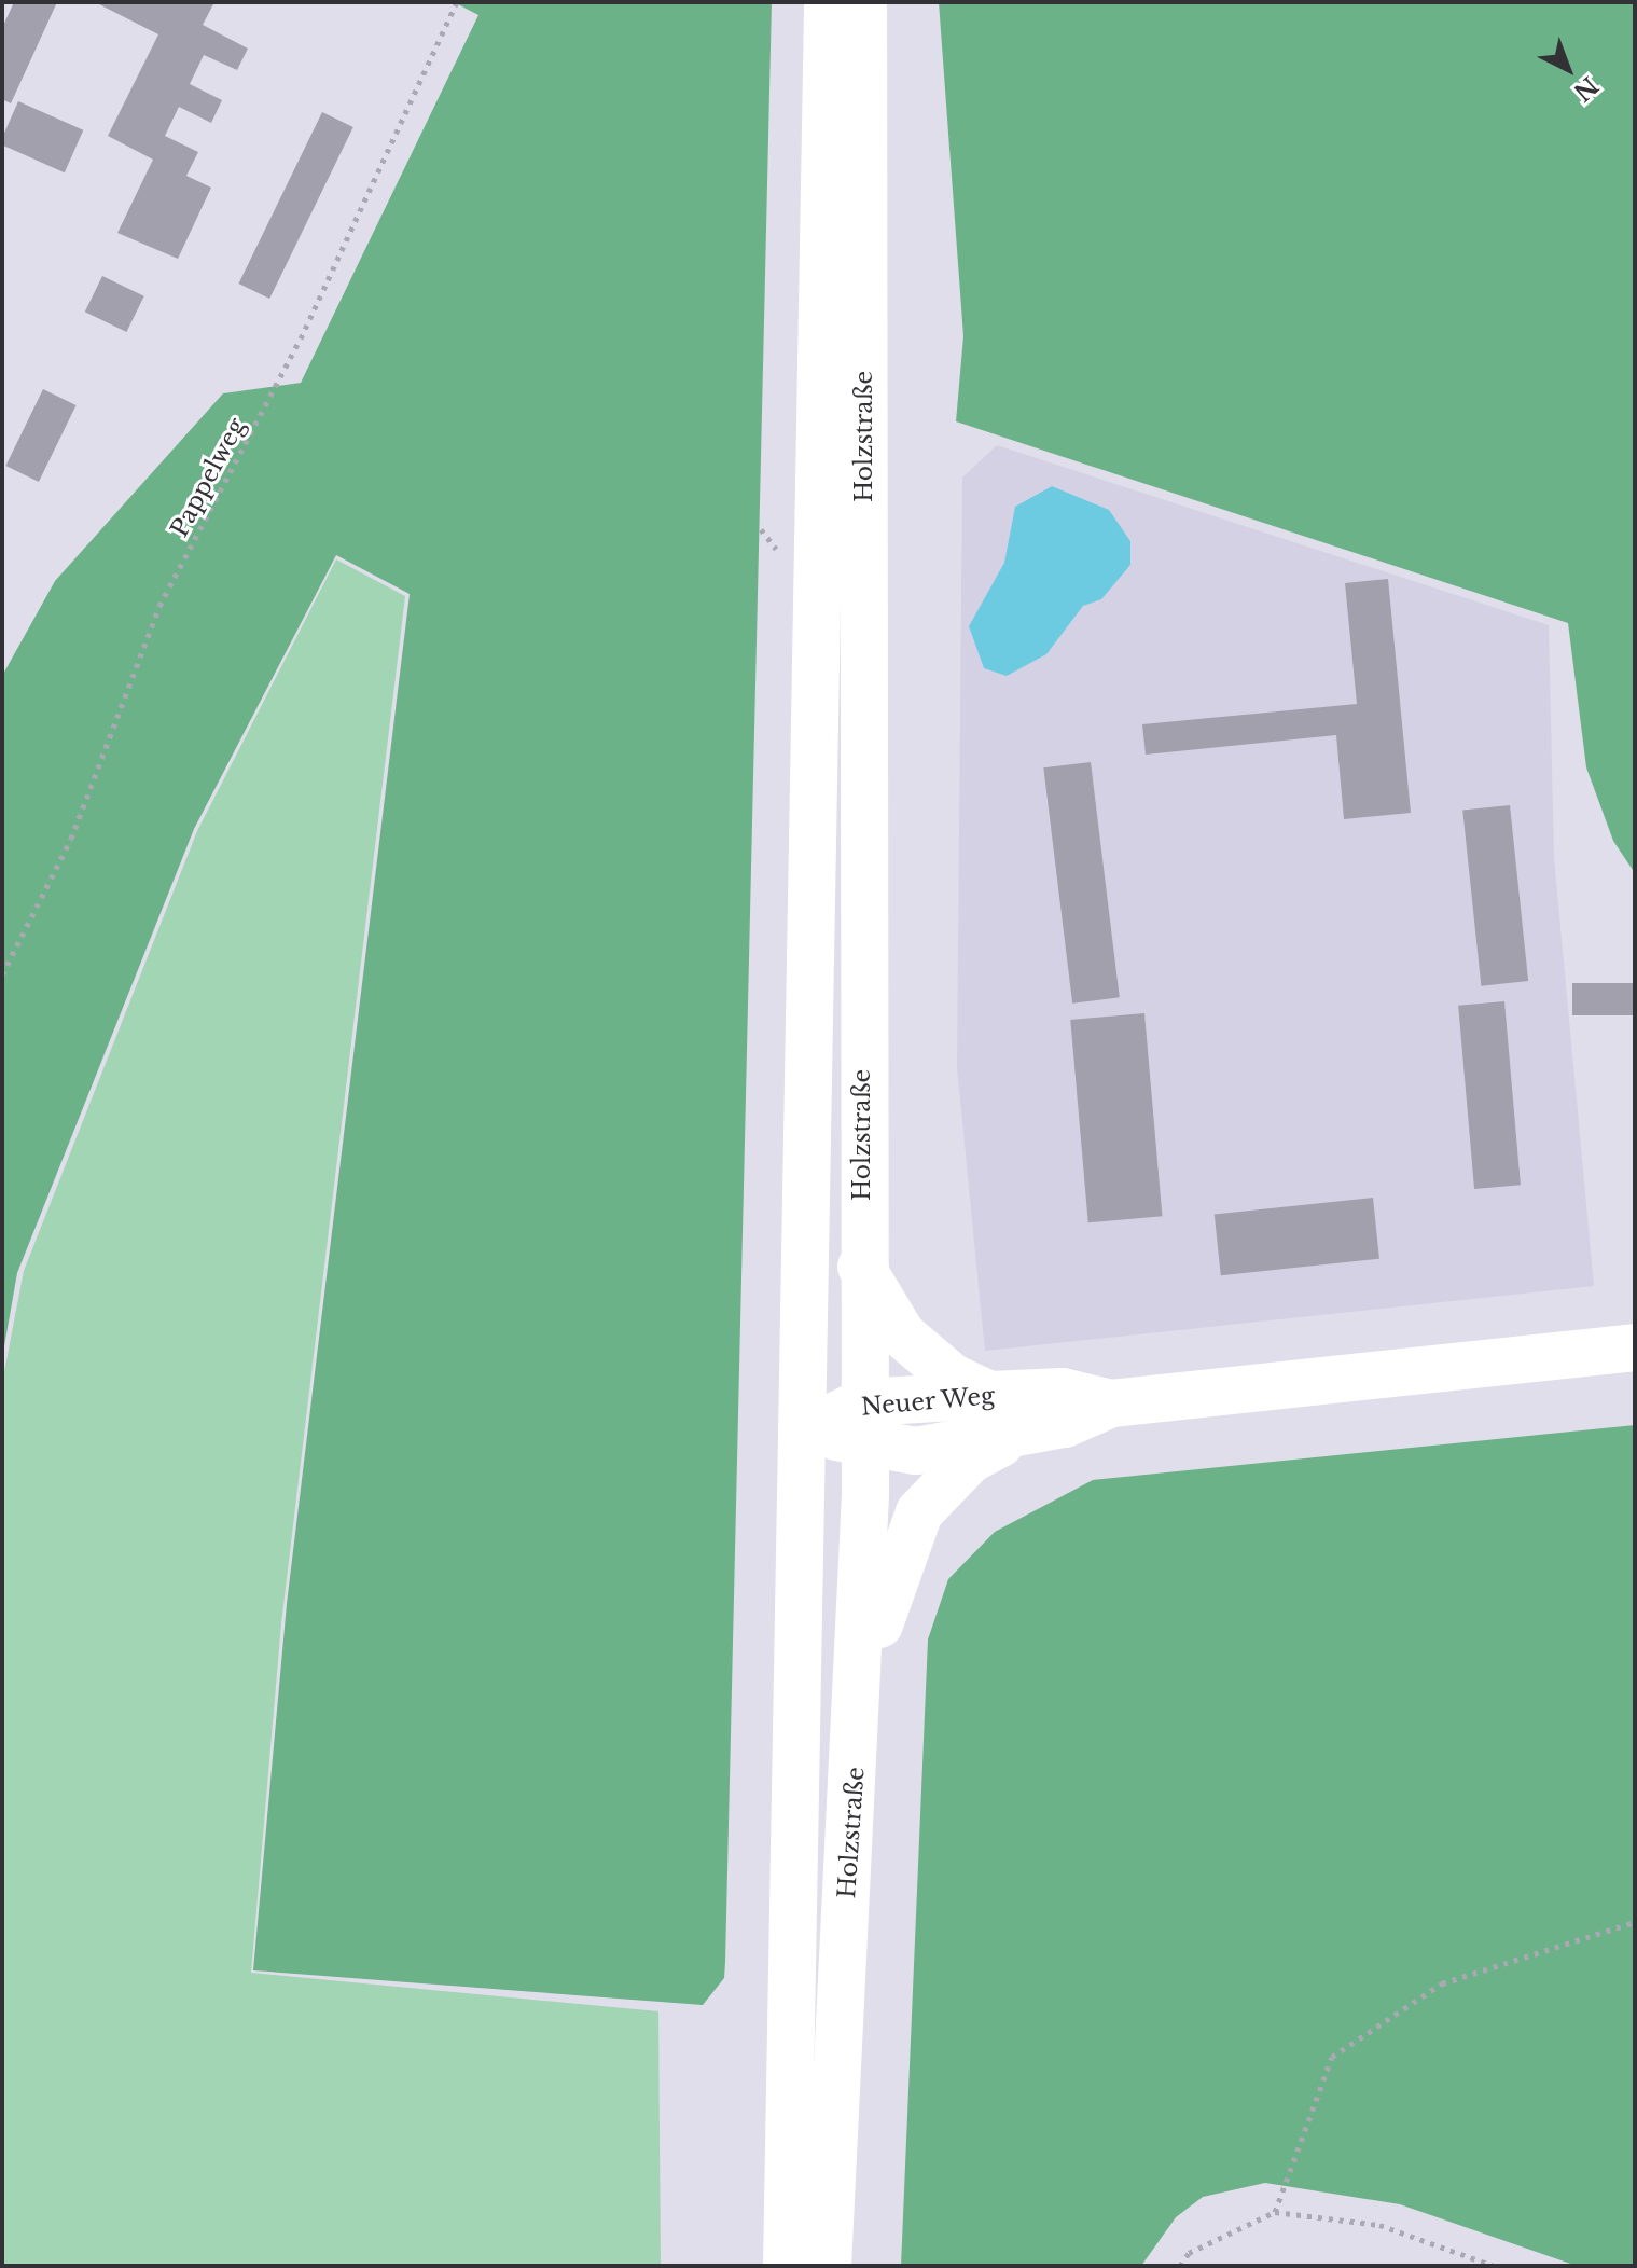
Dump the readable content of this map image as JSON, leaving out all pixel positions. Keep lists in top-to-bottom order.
{
  "streets": {
    "main road": ["Holzstraße", "Neuer Weg"],
    "path": ["Pappelweg"]
  },
  "crossings": [
    ["Holzstraße", "Neuer Weg"]
  ],
  "north": "bottom right"
}
